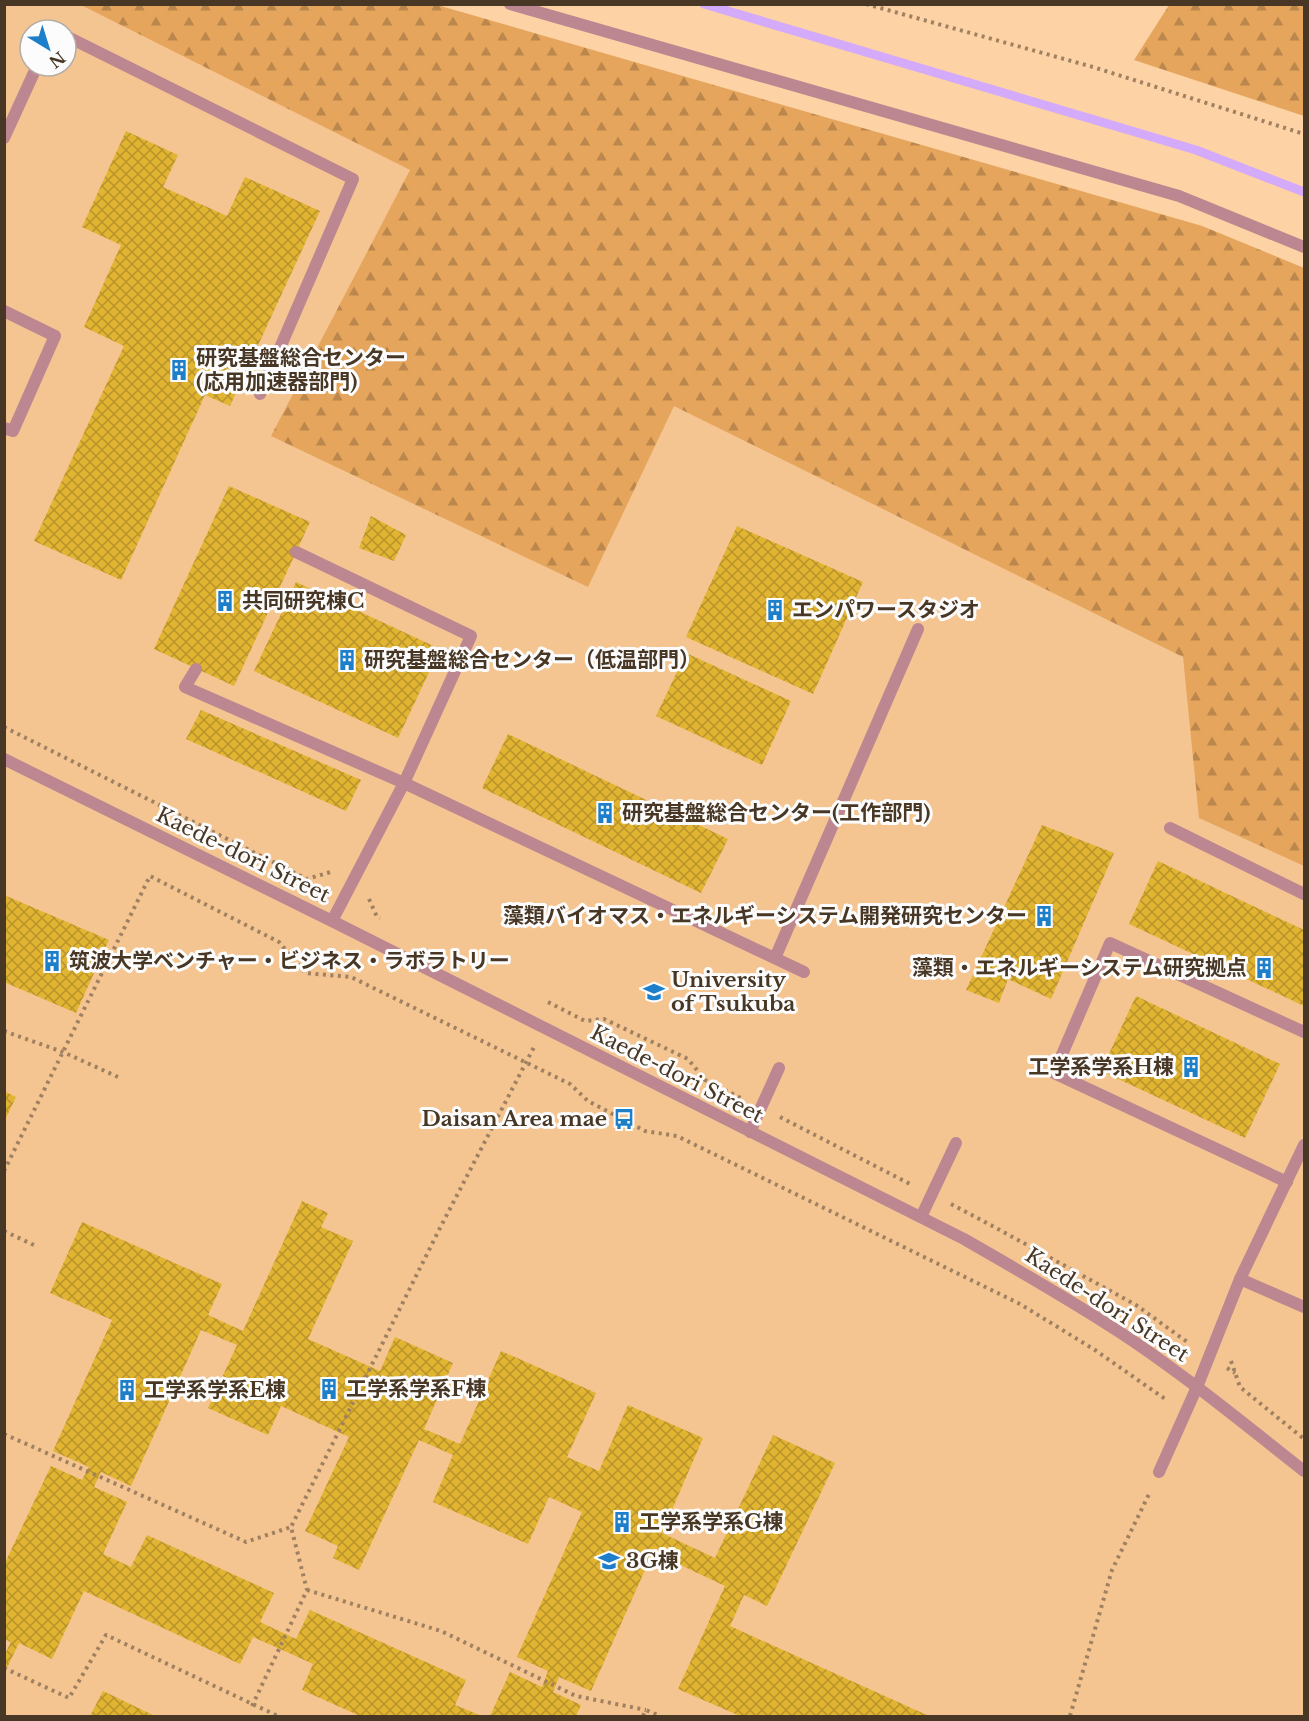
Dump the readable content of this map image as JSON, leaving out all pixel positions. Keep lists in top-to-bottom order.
{
  "streets": {
    "street": ["Kaede-dori Street"]
  },
  "places": {
    "building": [
      "研究基盤総合センター (応用加速器部門)",
      "共同研究棟C",
      "エンパワースタジオ",
      "研究基盤総合センター（低温部門）",
      "研究基盤総合センター(工作部門)",
      "藻類バイオマス・エネルギーシステム開発研究センター",
      "筑波大学ベンチャー・ビジネス・ラボラトリー",
      "藻類・エネルギーシステム研究拠点",
      "工学系学系H棟",
      "工学系学系F棟",
      "工学系学系E棟",
      "工学系学系G棟"
    ],
    "school or university": ["University of Tsukuba", "3G棟"],
    "bus stop": ["Daisan Area mae"]
  },
  "north": "bottom right"
}
